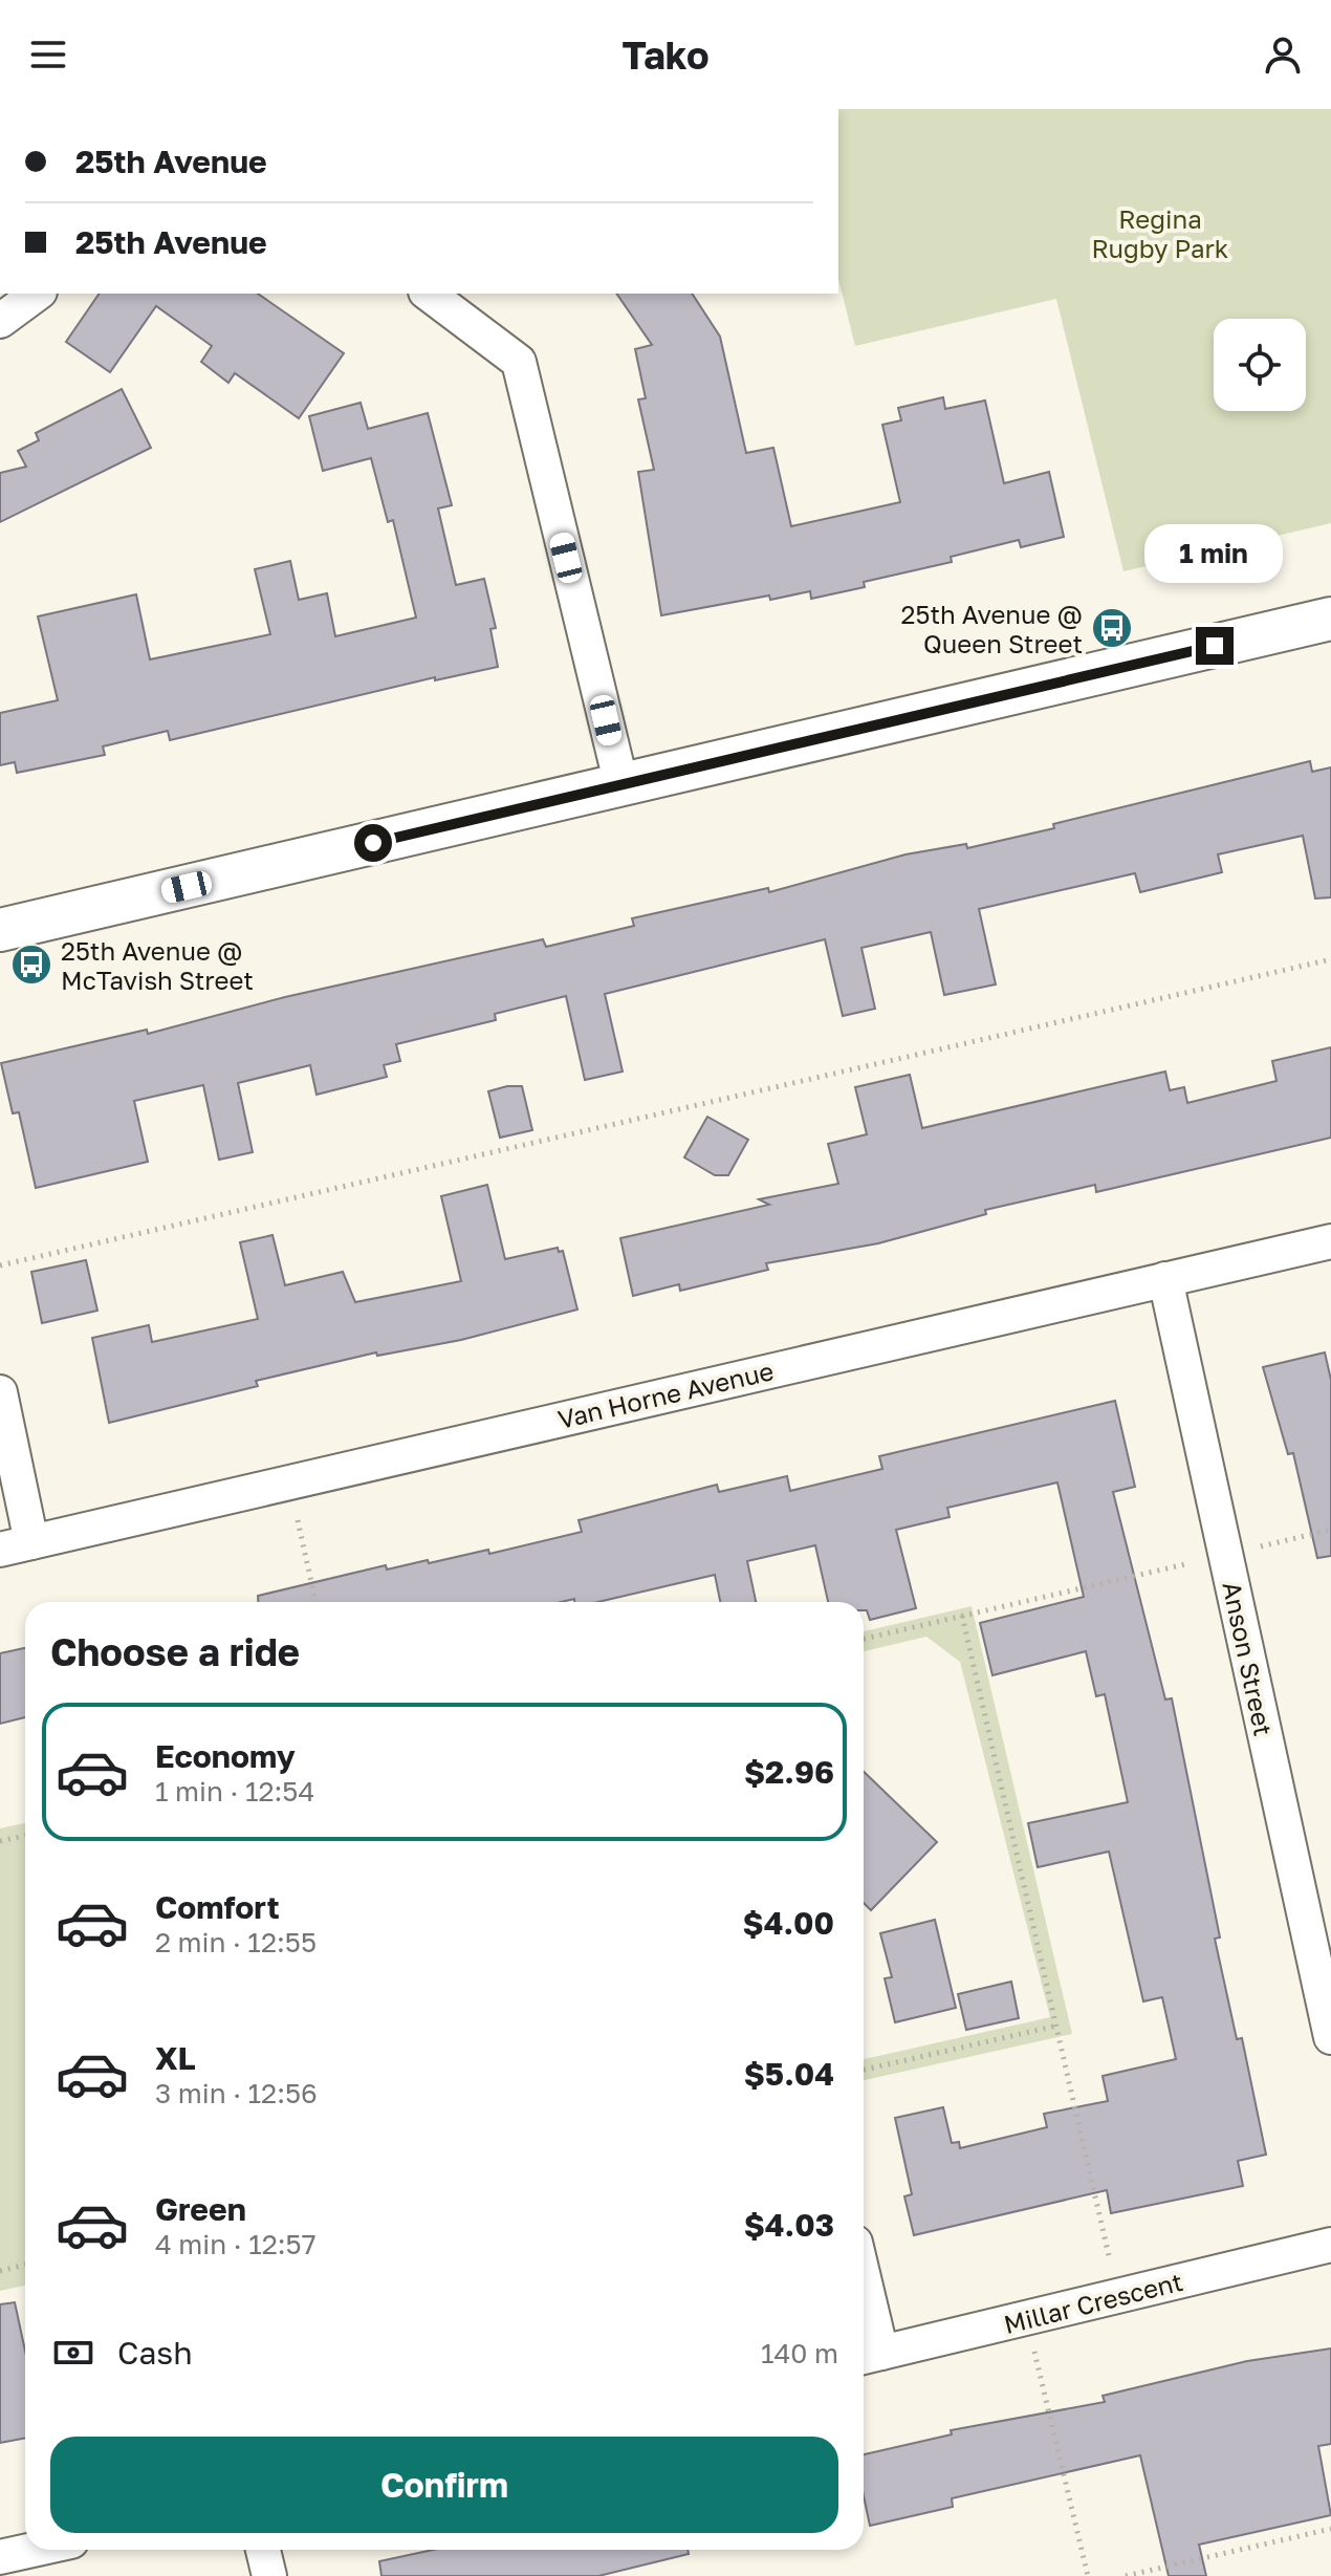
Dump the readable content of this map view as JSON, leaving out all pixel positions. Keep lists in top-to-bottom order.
{
  "streets": {
    "street": ["Van Horne Avenue", "Anson Street", "Millar Crescent"]
  },
  "crossings": [
    ["Van Horne Avenue", "Anson Street"]
  ],
  "parks": ["Regina Rugby Park"],
  "places": {
    "bus stop": ["25th Avenue @ Queen Street", "25th Avenue @ McTavish Street"]
  },
  "page": {
    "header": "Tako",
    "banner": ["25th Avenue", "25th Avenue"],
    "bubble": "1 min",
    "heading": "Choose a ride",
    "list": [
      {
        "name": "Economy",
        "note": "1 min · 12:54",
        "value": "$2.96"
      },
      {
        "name": "Comfort",
        "note": "2 min · 12:55",
        "value": "$4.00"
      },
      {
        "name": "XL",
        "note": "3 min · 12:56",
        "value": "$5.04"
      },
      {
        "name": "Green",
        "note": "4 min · 12:57",
        "value": "$4.03"
      }
    ],
    "pay": ["Cash", "140 m"],
    "buttons": "Confirm"
  }
}
